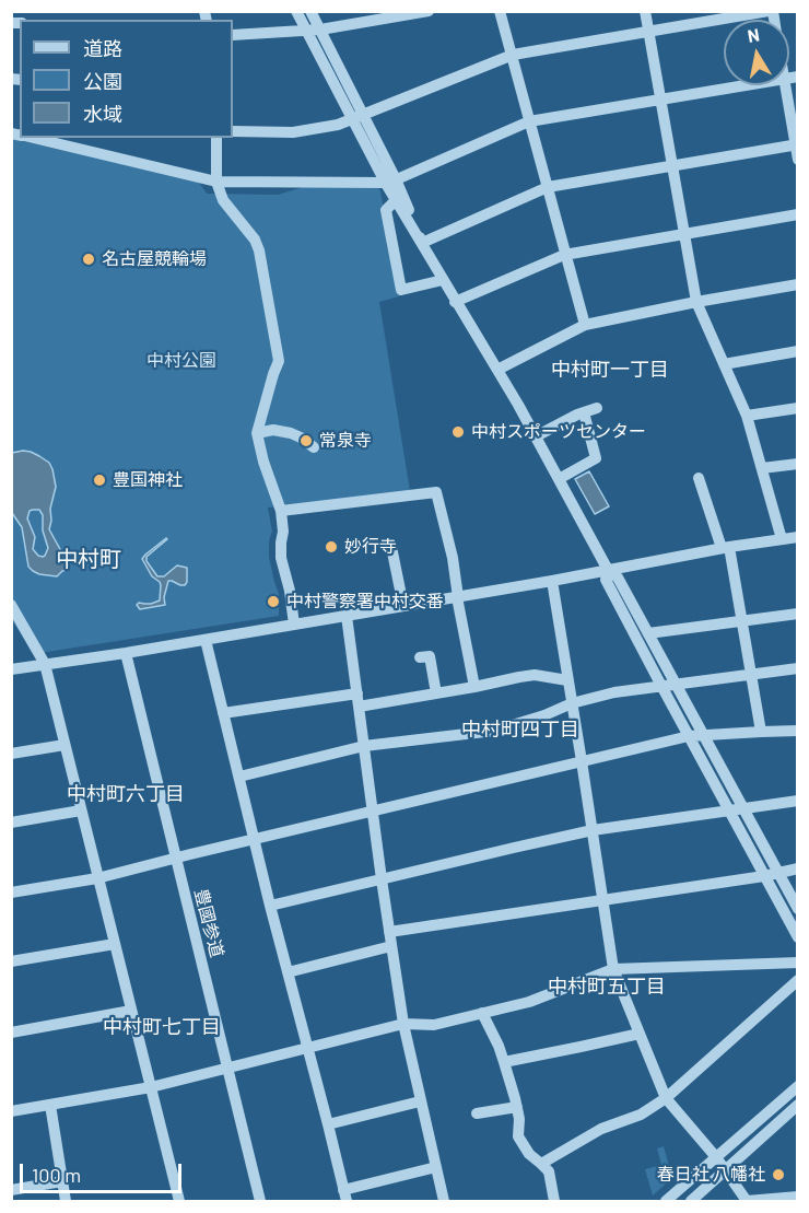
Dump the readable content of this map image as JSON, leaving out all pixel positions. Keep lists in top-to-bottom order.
{
  "streets": {
    "street": ["豊國参道"]
  },
  "districts": [
    "中村町一丁目",
    "中村町",
    "中村町四丁目",
    "中村町六丁目",
    "中村町五丁目",
    "中村町七丁目"
  ],
  "parks": ["中村公園"],
  "places": [
    "名古屋競輪場",
    "中村スポーツセンター",
    "常泉寺",
    "豊国神社",
    "妙行寺",
    "中村警察署中村交番",
    "春日社 八幡社"
  ],
  "legend": ["道路", "公園", "水域"],
  "scale_bar": "100 m",
  "north": "top"
}
